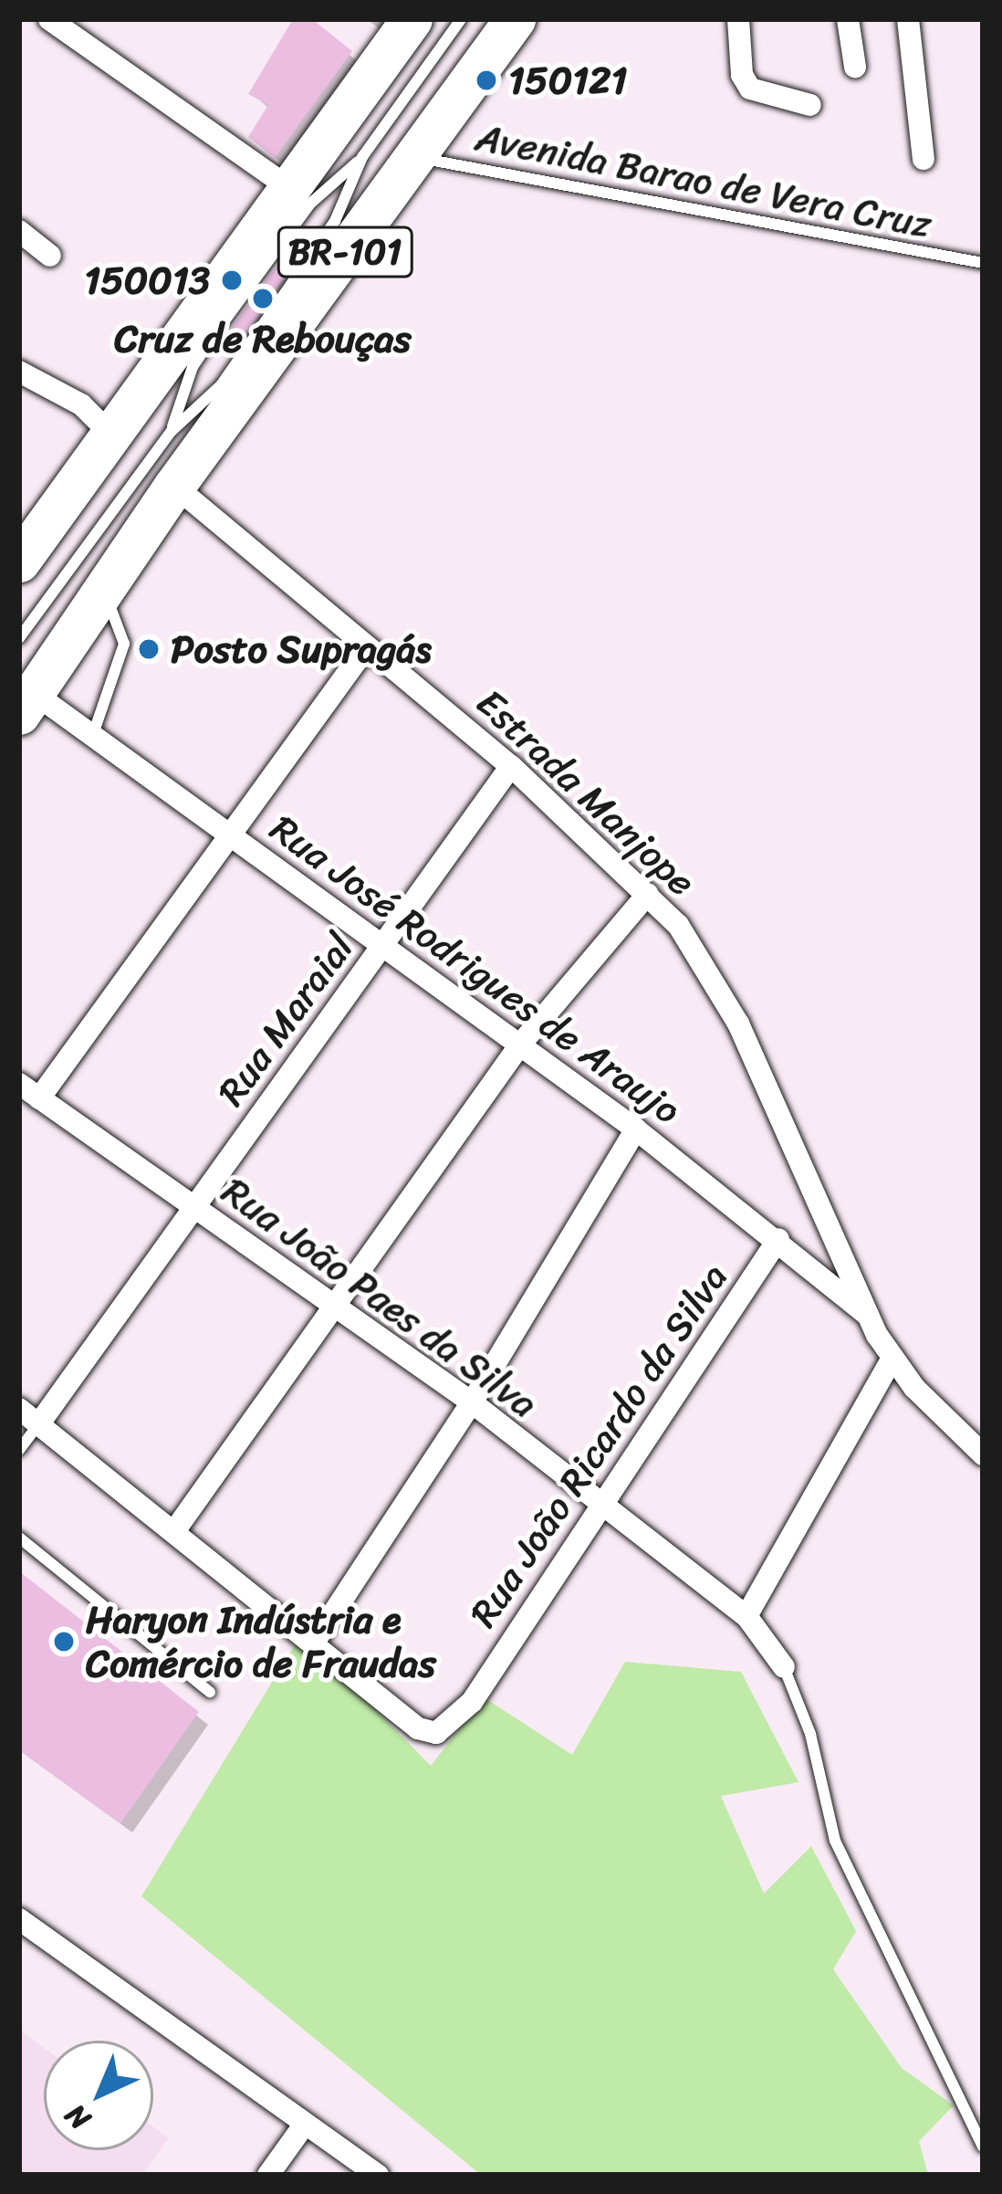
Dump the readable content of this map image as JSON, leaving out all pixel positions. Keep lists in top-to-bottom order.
{
  "streets": {
    "highway": ["BR-101"],
    "street": [
      "Estrada Manjope",
      "Rua José Rodrigues de Araujo",
      "Rua Maraial",
      "Rua João Paes da Silva",
      "Rua João Ricardo da Silva"
    ],
    "lane": ["Avenida Barao de Vera Cruz"]
  },
  "crossings": [
    ["Avenida Barao de Vera Cruz", "BR-101"],
    ["BR-101", "Estrada Manjope"],
    ["BR-101", "Rua José Rodrigues de Araujo"],
    ["Estrada Manjope", "Rua José Rodrigues de Araujo"],
    ["Estrada Manjope", "Rua Maraial"],
    ["Rua José Rodrigues de Araujo", "Rua Maraial"],
    ["Rua José Rodrigues de Araujo", "Rua João Ricardo da Silva"],
    ["Rua Maraial", "Rua João Paes da Silva"],
    ["Rua Maraial", "Rua João Ricardo da Silva"],
    ["Rua João Paes da Silva", "Rua João Ricardo da Silva"]
  ],
  "places": [
    "150121",
    "150013",
    "Cruz de Rebouças",
    "Posto Supragás",
    "Haryon Indústria e Comércio de Fraudas"
  ],
  "north": "bottom left"
}
